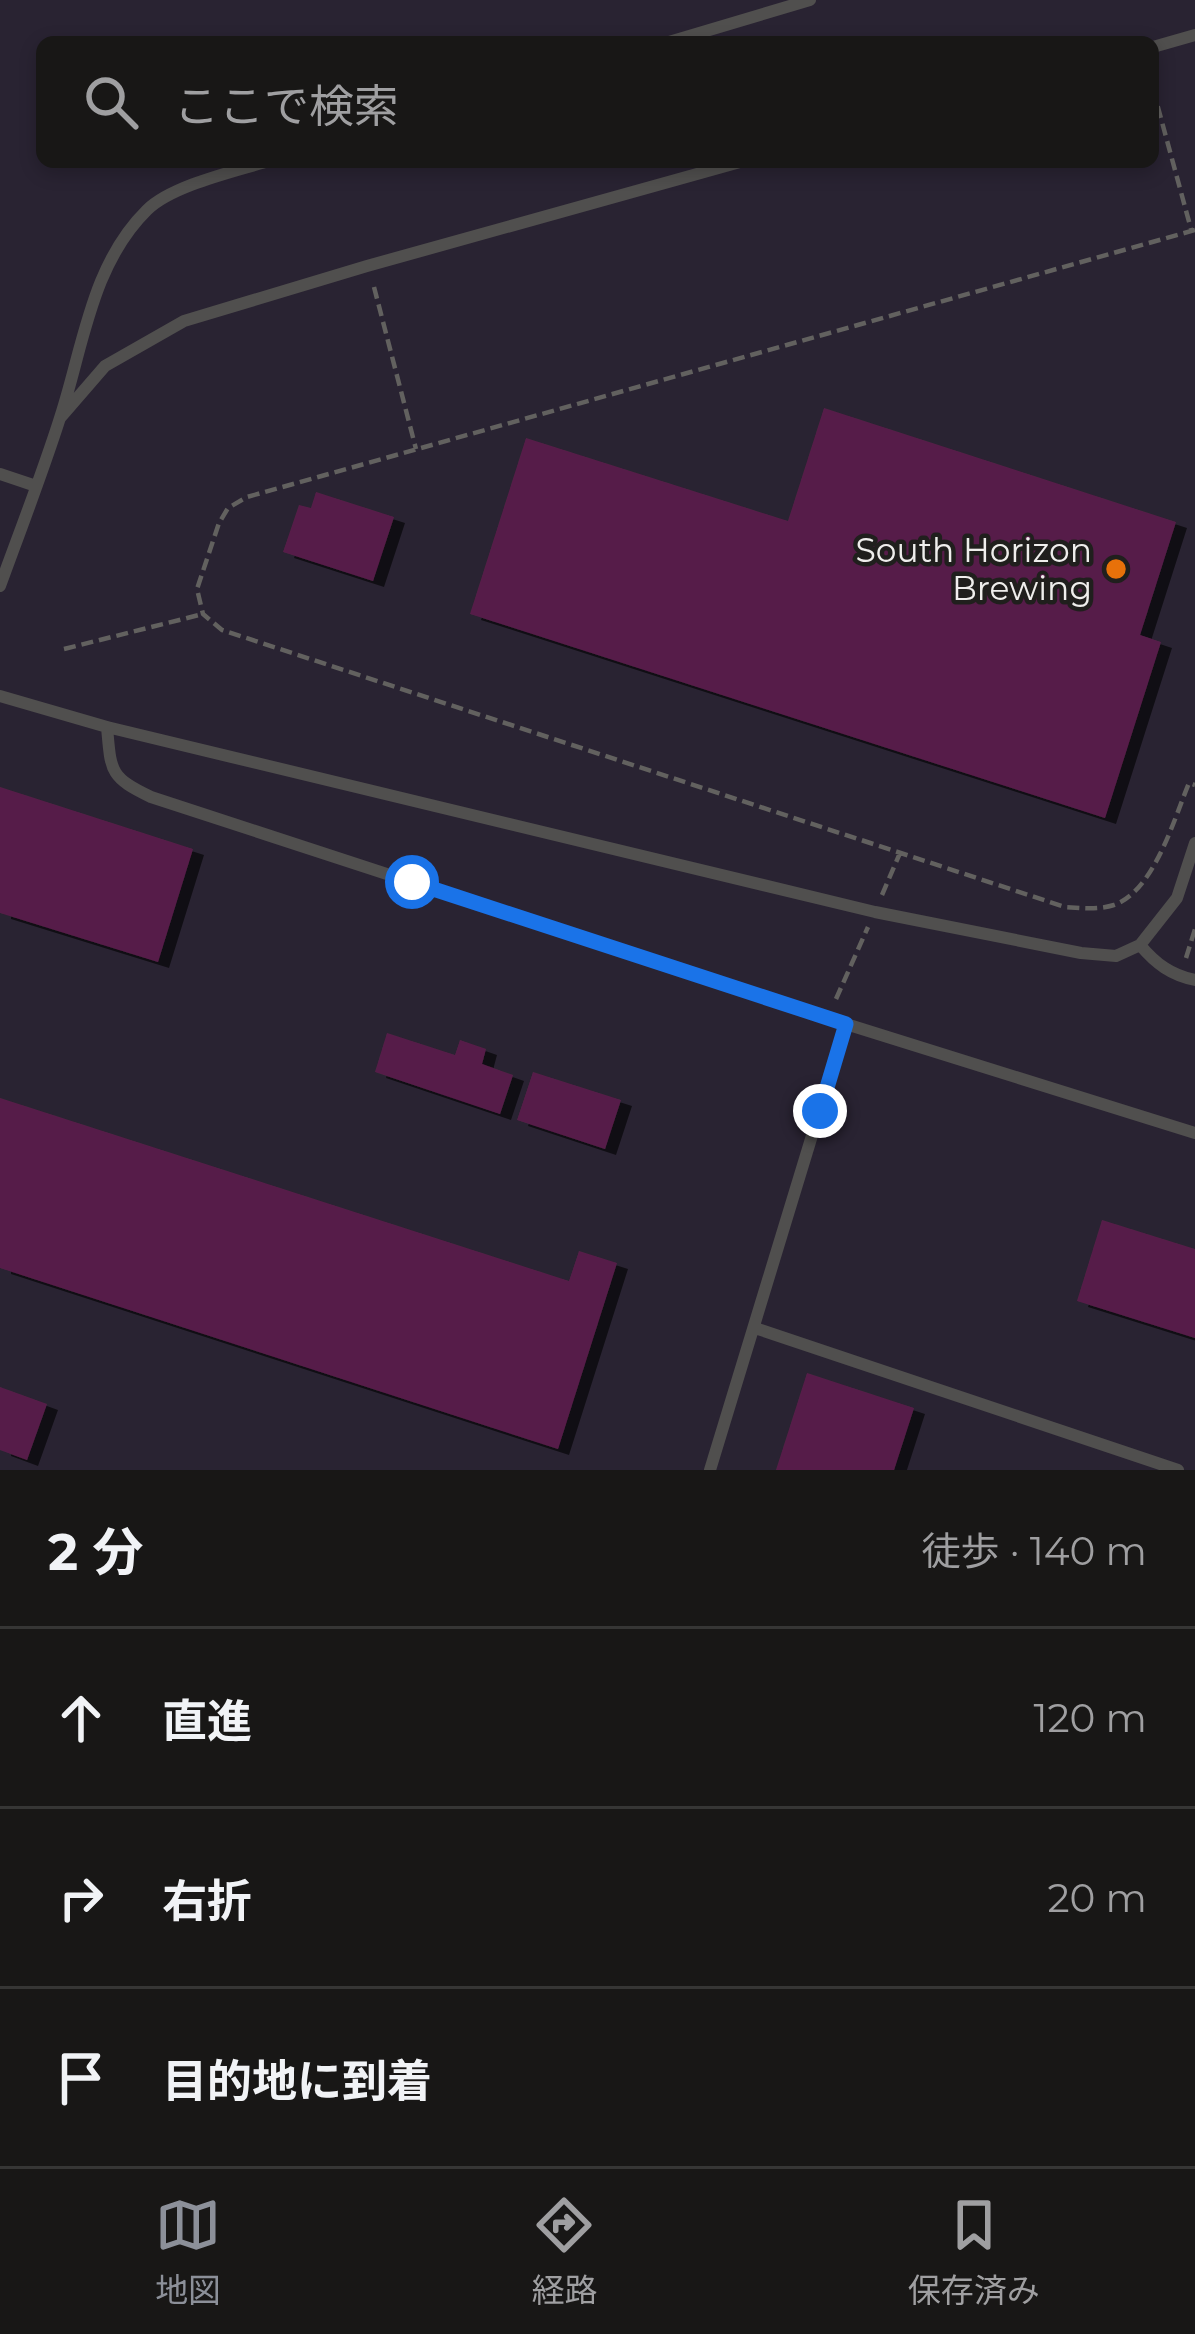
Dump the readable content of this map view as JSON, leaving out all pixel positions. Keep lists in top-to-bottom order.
{
  "places": ["South Horizon Brewing"],
  "page": {
    "search": "ここで検索",
    "heading": ["2 分", "徒歩 · 140 m"],
    "list": [
      ["直進", "120 m"],
      ["右折", "20 m"],
      "目的地に到着"
    ],
    "nav": ["地図", "経路", "保存済み"]
  }
}
